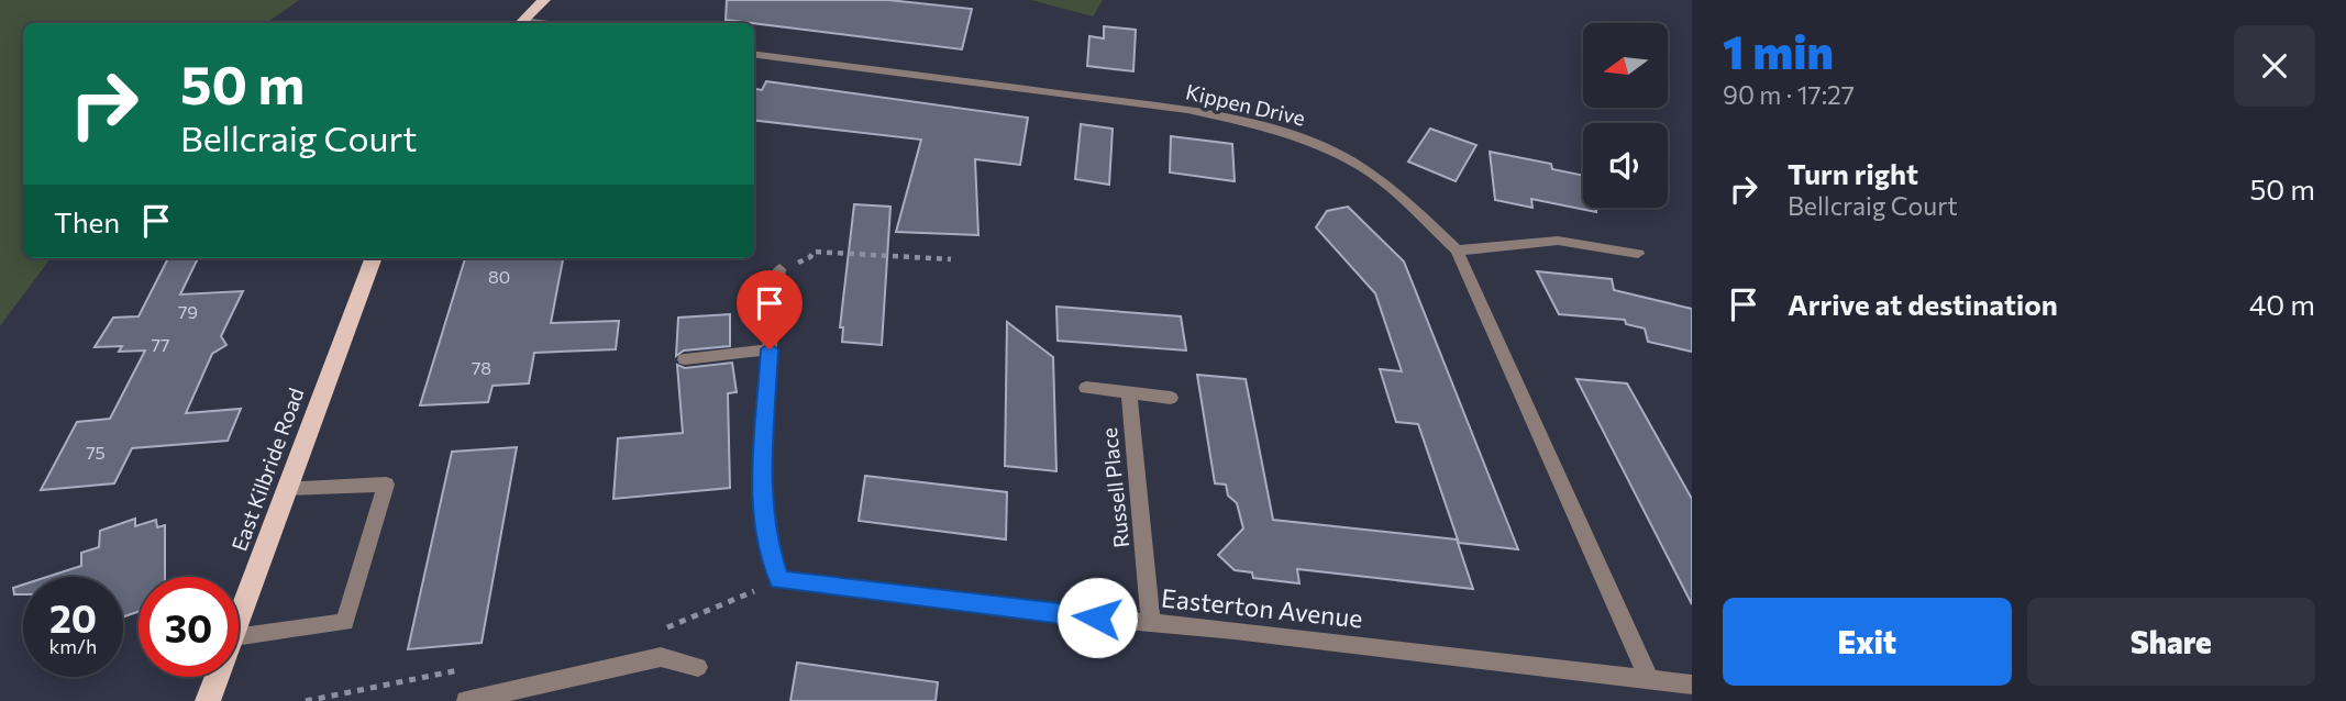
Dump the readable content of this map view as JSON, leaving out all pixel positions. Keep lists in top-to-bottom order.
{
  "streets": {
    "main road": ["East Kilbride Road"],
    "street": ["Kippen Drive", "Russell Place", "Easterton Avenue"]
  },
  "crossings": [
    ["Kippen Drive", "Easterton Avenue"],
    ["Russell Place", "Easterton Avenue"]
  ],
  "house_numbers": [
    "80",
    "79",
    "77",
    "78",
    "75"
  ],
  "north": "left",
  "page": {
    "heading": ["1 min", "90 m · 17:27"],
    "turn": ["50 m", "Bellcraig Court"],
    "list": [
      {
        "name": "Turn right",
        "note": "Bellcraig Court",
        "value": "50 m"
      },
      {
        "name": "Arrive at destination",
        "value": "40 m"
      }
    ],
    "then": "Then",
    "speed": "20 km/h",
    "limit": "30",
    "buttons": ["Exit", "Share"]
  }
}
